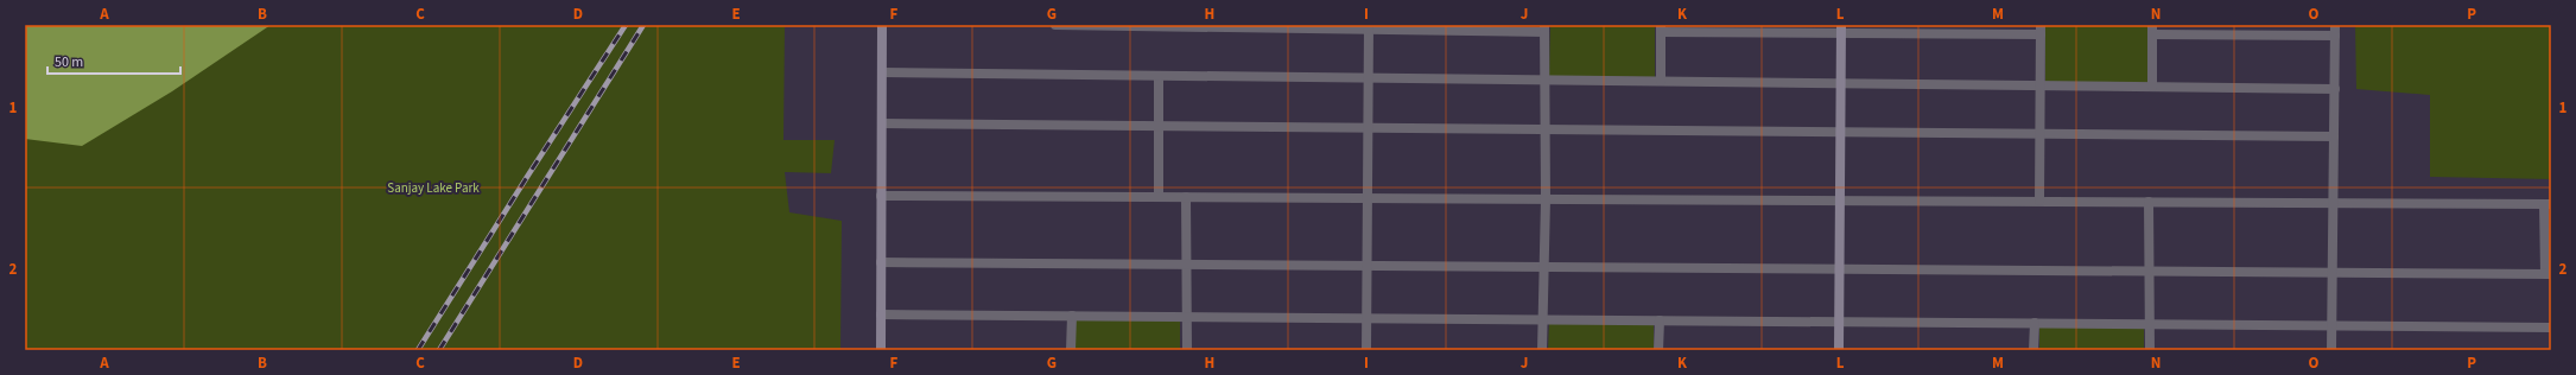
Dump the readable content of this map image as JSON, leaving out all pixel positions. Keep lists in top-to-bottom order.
{
  "parks": ["Sanjay Lake Park"],
  "scale_bar": "50 m",
  "grid": {
    "columns": [
      "A",
      "B",
      "C",
      "D",
      "E",
      "F",
      "G",
      "H",
      "I",
      "J",
      "K",
      "L",
      "M",
      "N",
      "O",
      "P"
    ],
    "rows": ["1", "2"]
  }
}
